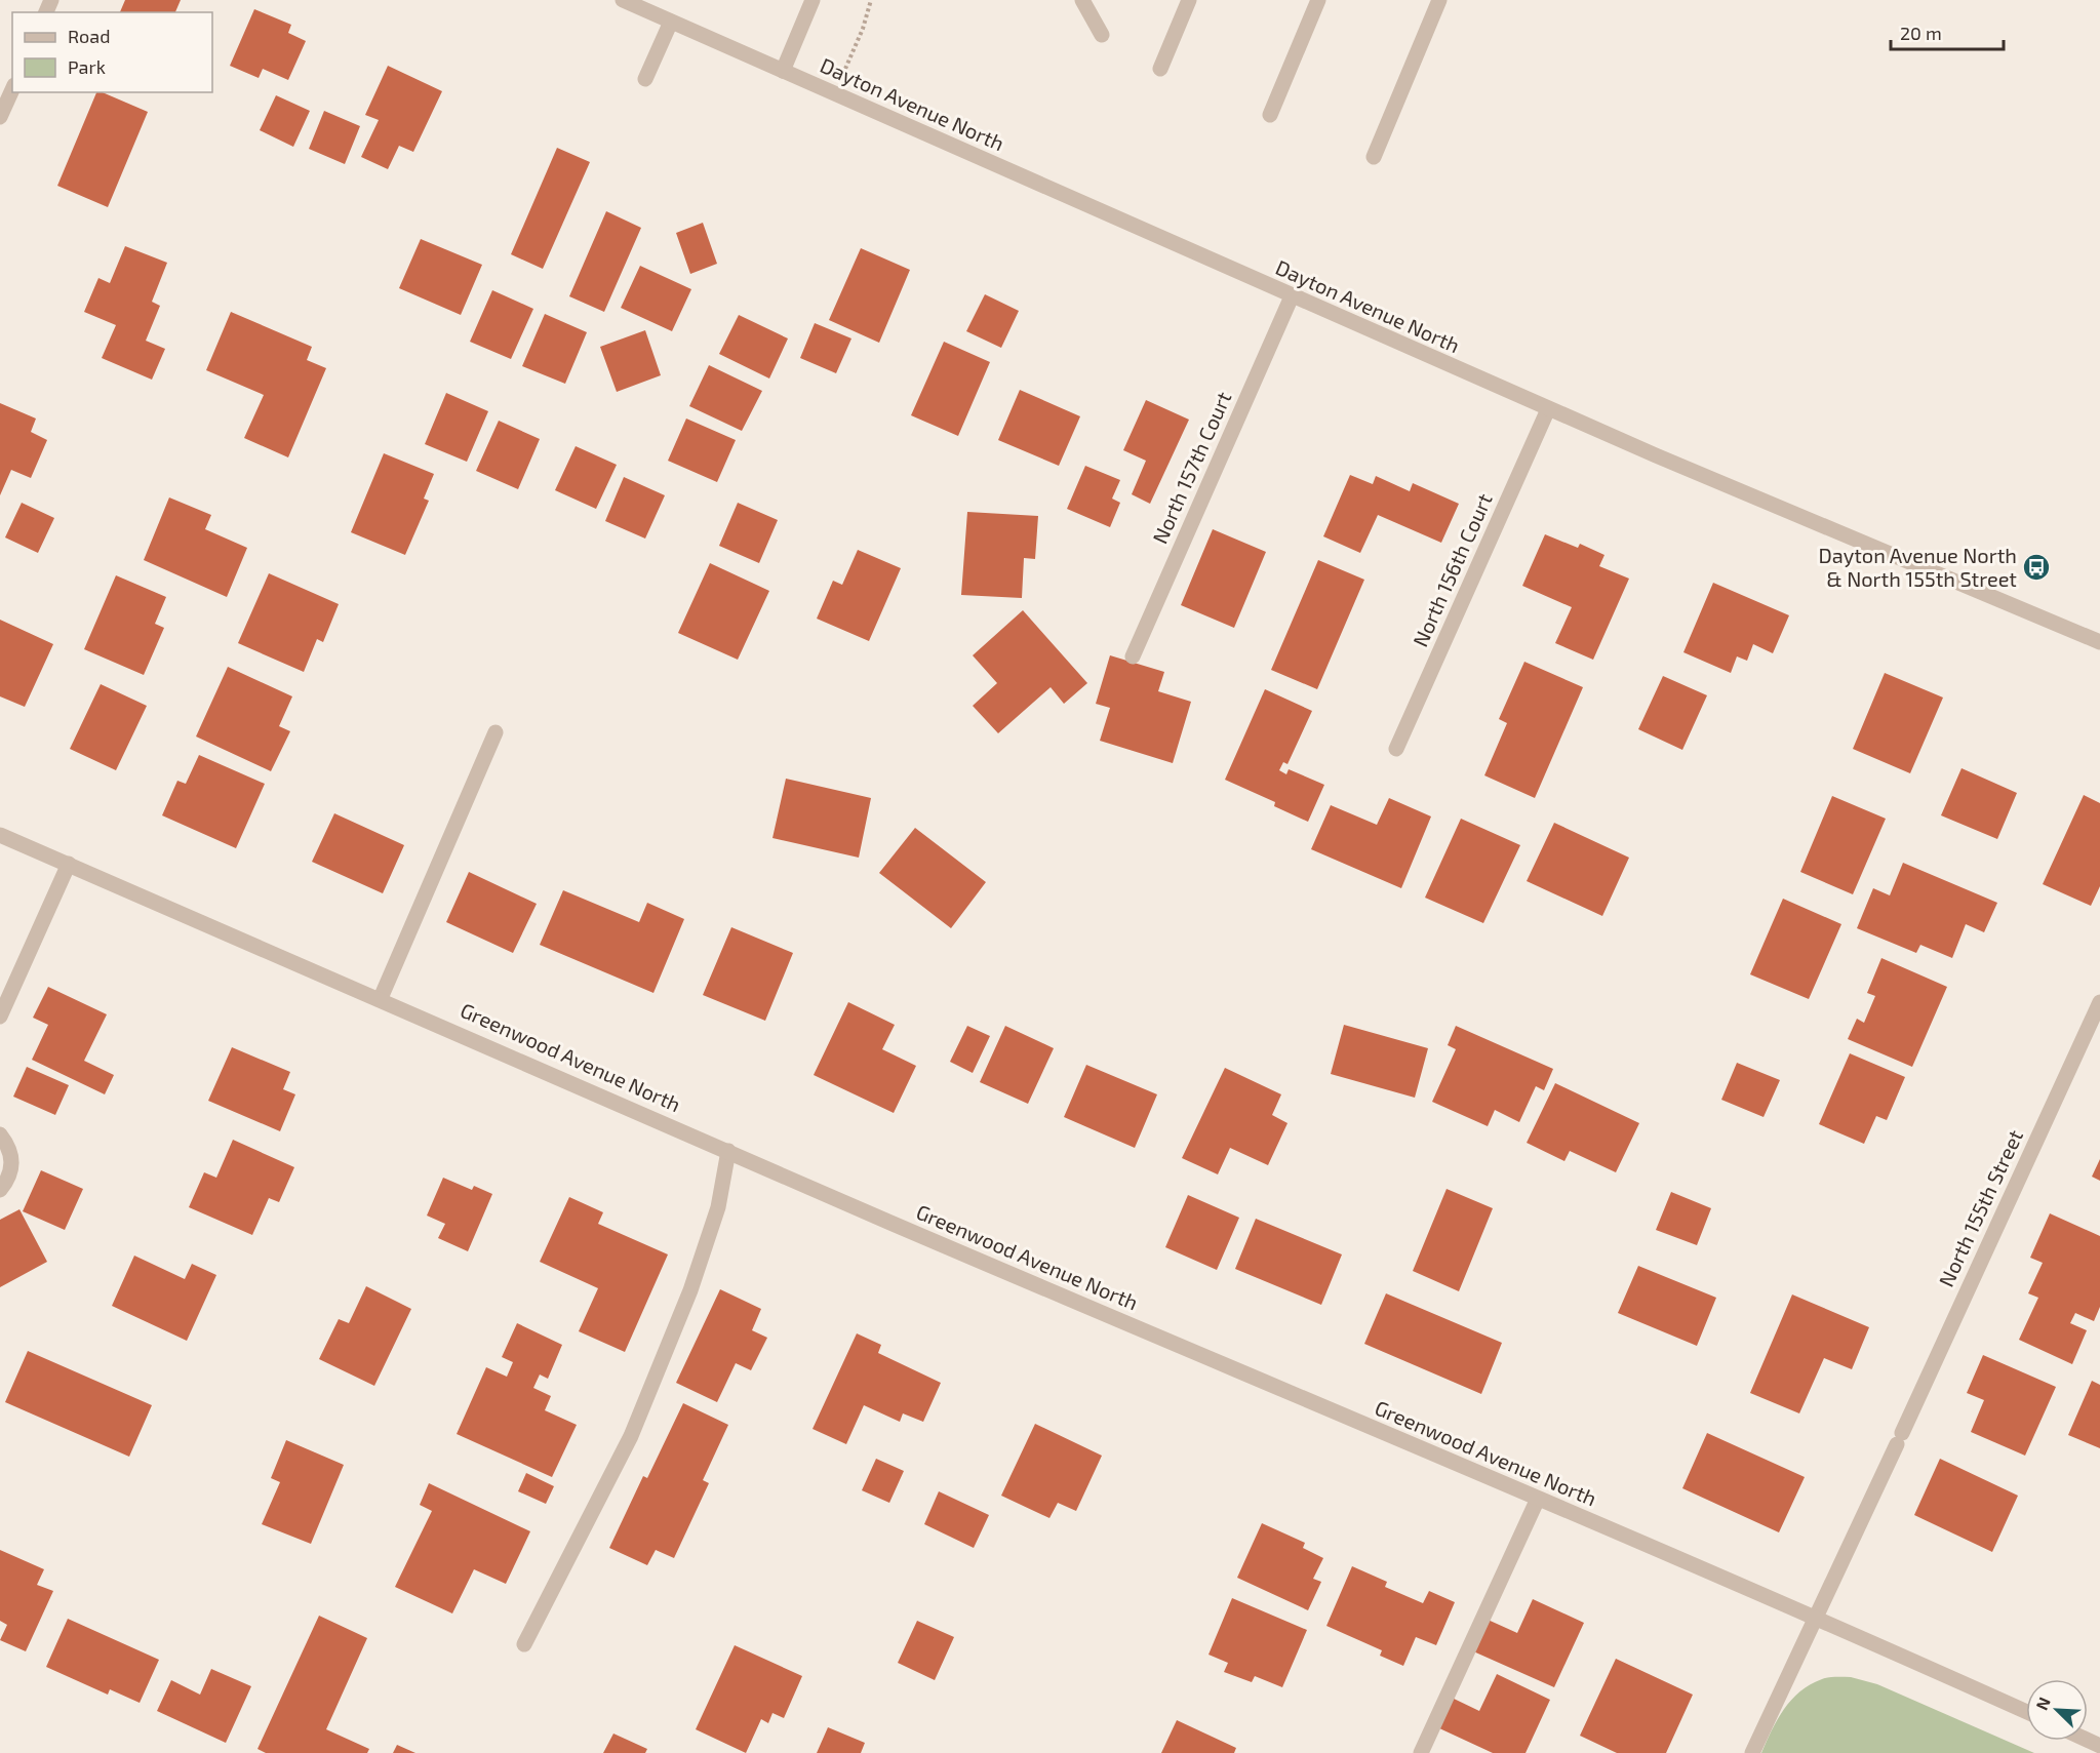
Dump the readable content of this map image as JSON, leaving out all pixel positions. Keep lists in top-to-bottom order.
{
  "streets": {
    "street": [
      "Dayton Avenue North",
      "North 157th Court",
      "North 156th Court",
      "Greenwood Avenue North",
      "North 155th Street"
    ]
  },
  "crossings": [
    ["Dayton Avenue North", "North 157th Court"],
    ["Dayton Avenue North", "North 156th Court"],
    ["Greenwood Avenue North", "North 155th Street"]
  ],
  "places": {
    "bus stop": ["Dayton Avenue North & North 155th Street"]
  },
  "legend": ["Road", "Park"],
  "scale_bar": "20 m",
  "north": "top left"
}
